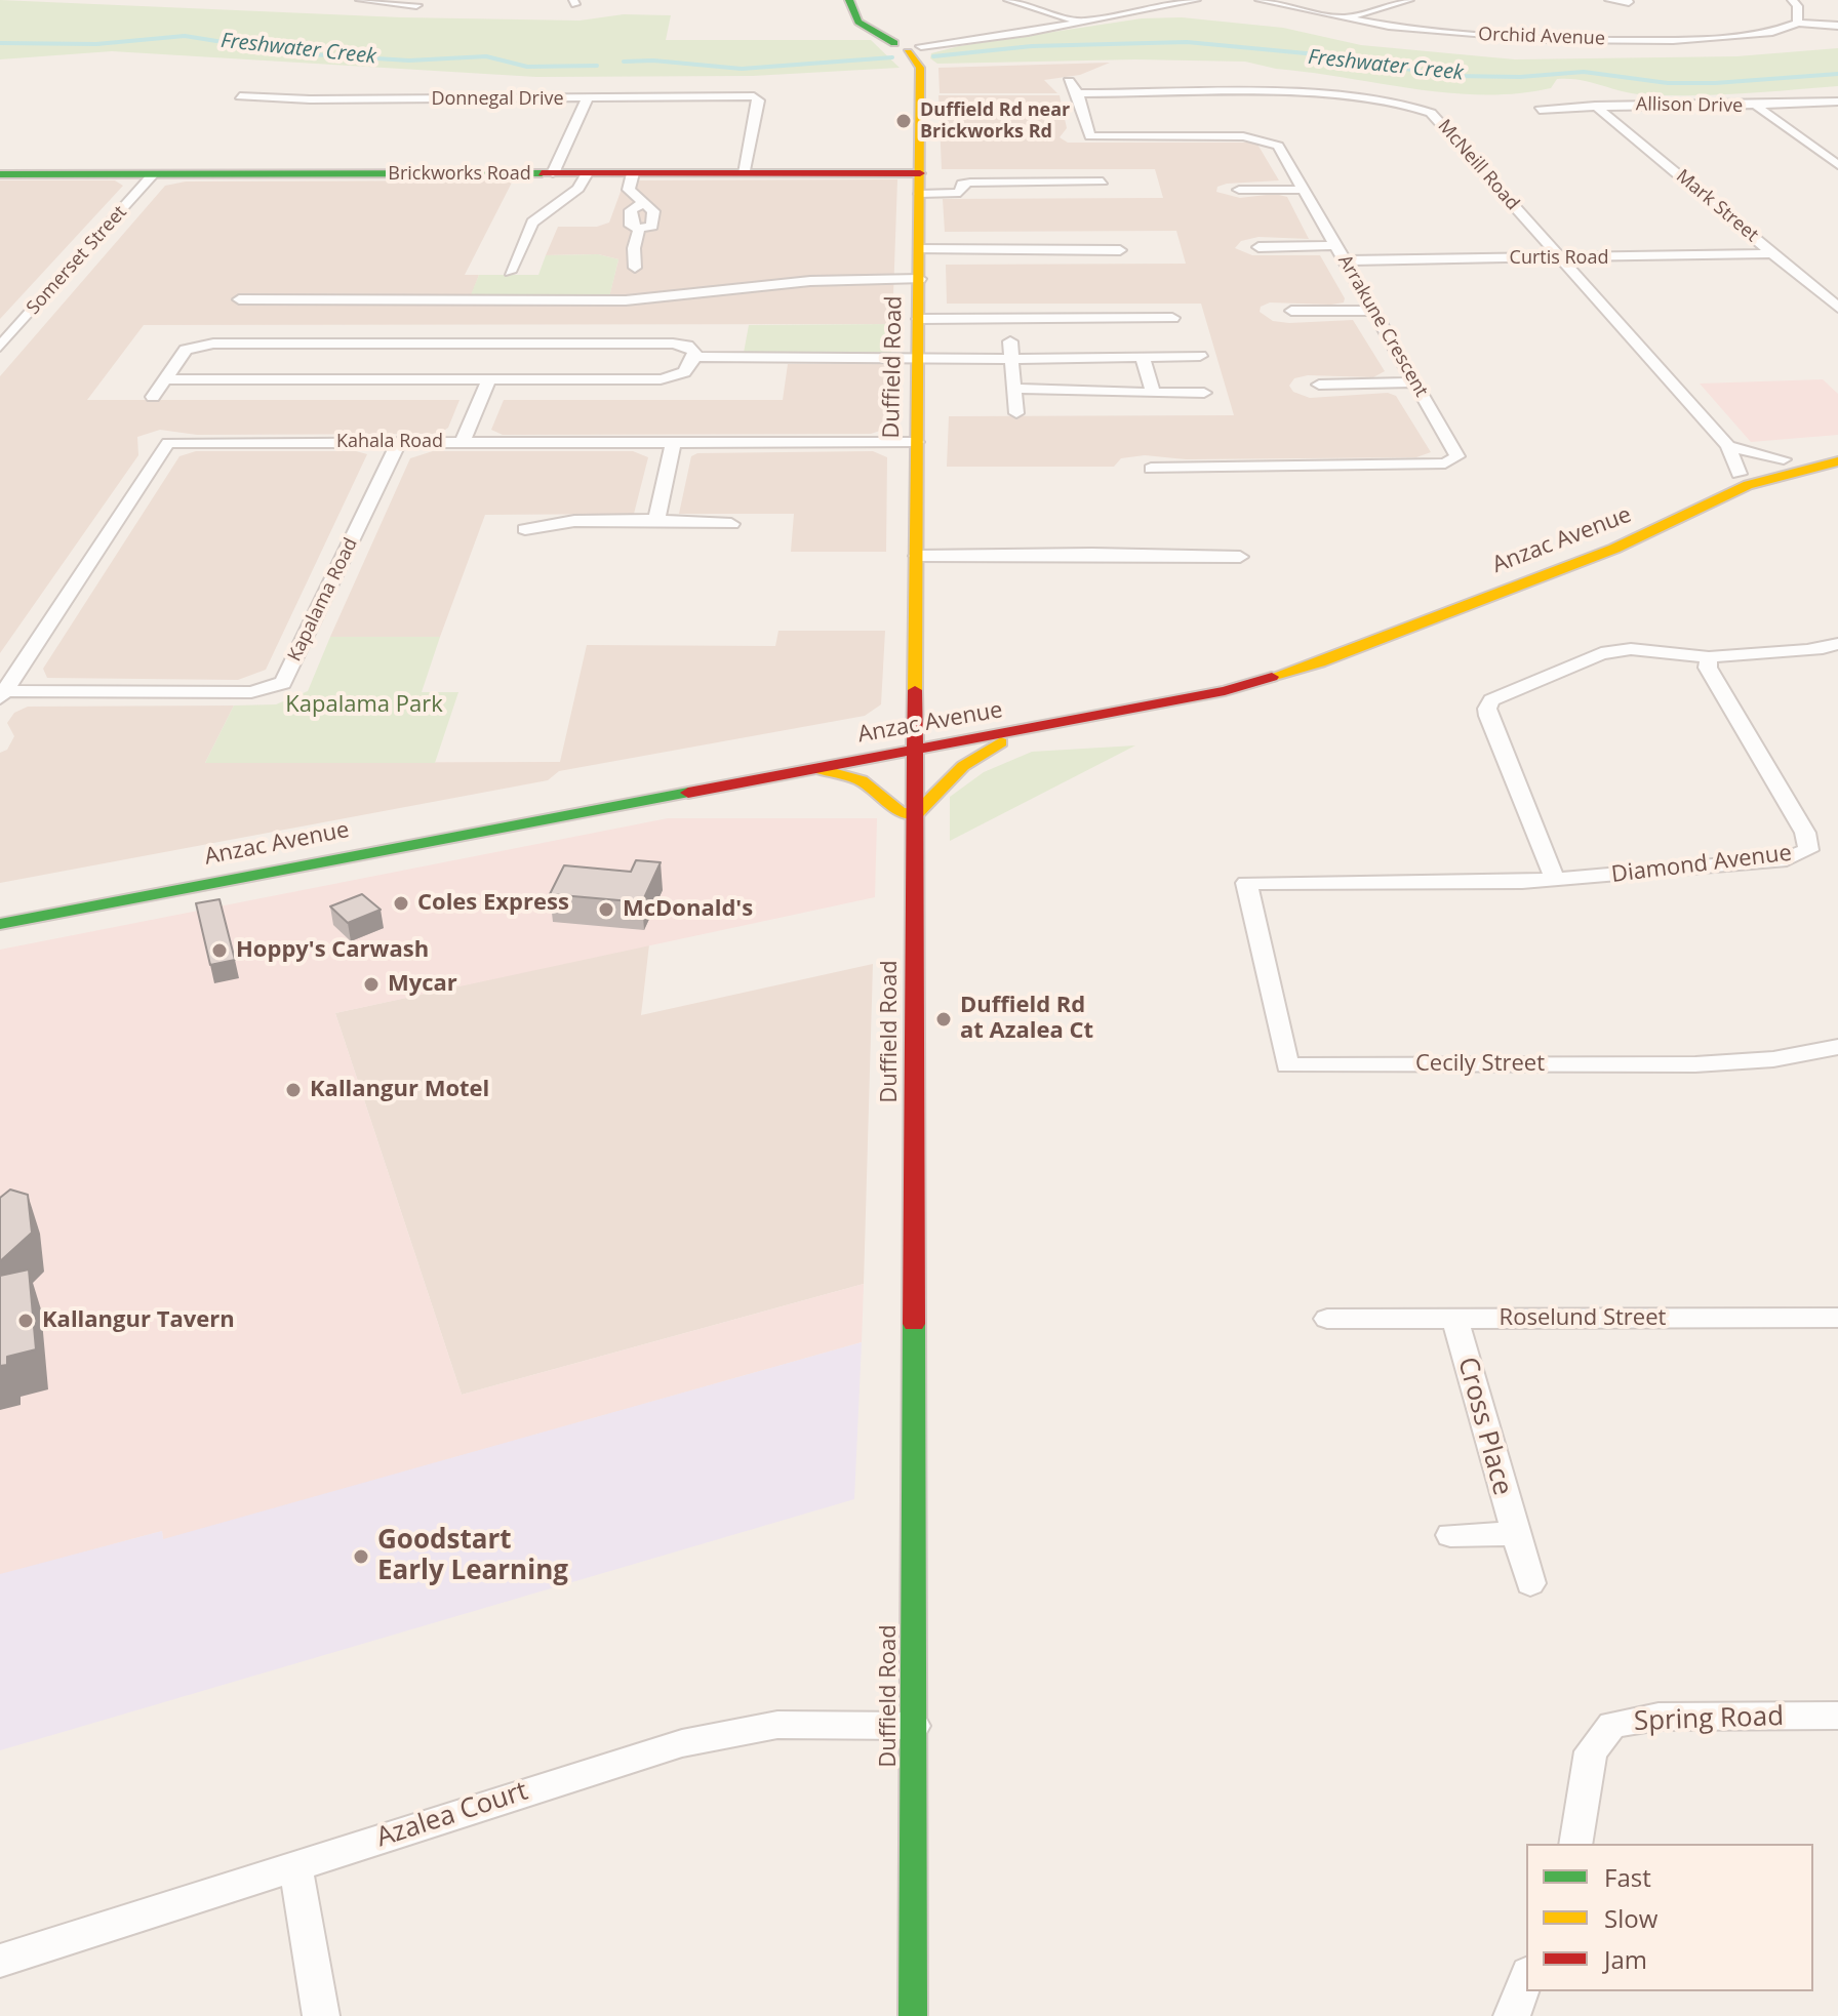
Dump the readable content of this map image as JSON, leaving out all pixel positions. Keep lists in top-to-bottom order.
{
  "streets": {
    "main road": ["Brickworks Road", "Duffield Road", "Anzac Avenue"],
    "street": [
      "Orchid Avenue",
      "Donnegal Drive",
      "Allison Drive",
      "McNeill Road",
      "Mark Street",
      "Curtis Road",
      "Somerset Street",
      "Arrakune Crescent",
      "Kahala Road",
      "Kapalama Road",
      "Diamond Avenue",
      "Cecily Street",
      "Roselund Street",
      "Cross Place",
      "Spring Road",
      "Azalea Court"
    ]
  },
  "crossings": [
    ["Donnegal Drive", "Brickworks Road"],
    ["Allison Drive", "Mark Street"],
    ["McNeill Road", "Curtis Road"],
    ["McNeill Road", "Arrakune Crescent"],
    ["McNeill Road", "Anzac Avenue"],
    ["Brickworks Road", "Somerset Street"],
    ["Brickworks Road", "Duffield Road"],
    ["Mark Street", "Curtis Road"],
    ["Curtis Road", "Arrakune Crescent"],
    ["Duffield Road", "Kahala Road"],
    ["Duffield Road", "Anzac Avenue"],
    ["Duffield Road", "Azalea Court"],
    ["Kahala Road", "Kapalama Road"],
    ["Diamond Avenue", "Cecily Street"],
    ["Roselund Street", "Cross Place"]
  ],
  "water": ["Freshwater Creek"],
  "parks": ["Kapalama Park"],
  "places": [
    "Duffield Rd near Brickworks Rd",
    "Coles Express",
    "McDonald's",
    "Hoppy's Carwash",
    "Mycar",
    "Duffield Rd at Azalea Ct",
    "Kallangur Motel",
    "Kallangur Tavern",
    "Goodstart Early Learning"
  ],
  "legend": ["Fast", "Slow", "Jam"]
}
